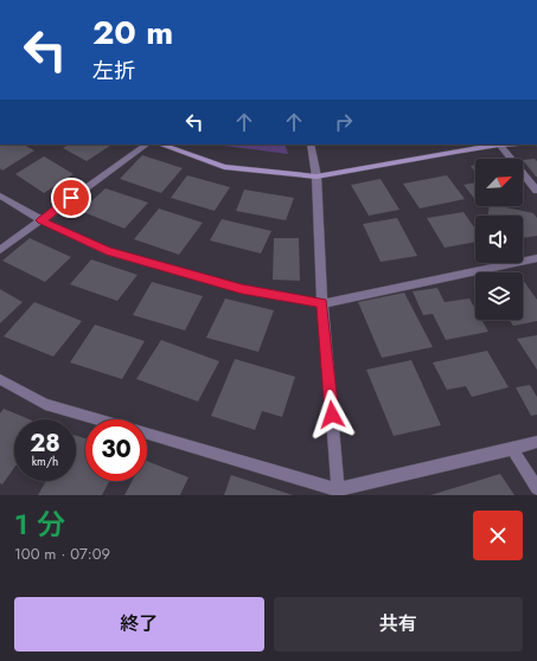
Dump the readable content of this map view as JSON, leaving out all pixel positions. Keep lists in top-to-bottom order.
{
  "north": "top right",
  "page": {
    "turn": ["20 m", "左折"],
    "speed": "28 km/h",
    "limit": "30",
    "heading": ["1 分", "100 m · 07:09"],
    "buttons": ["終了", "共有"]
  }
}
